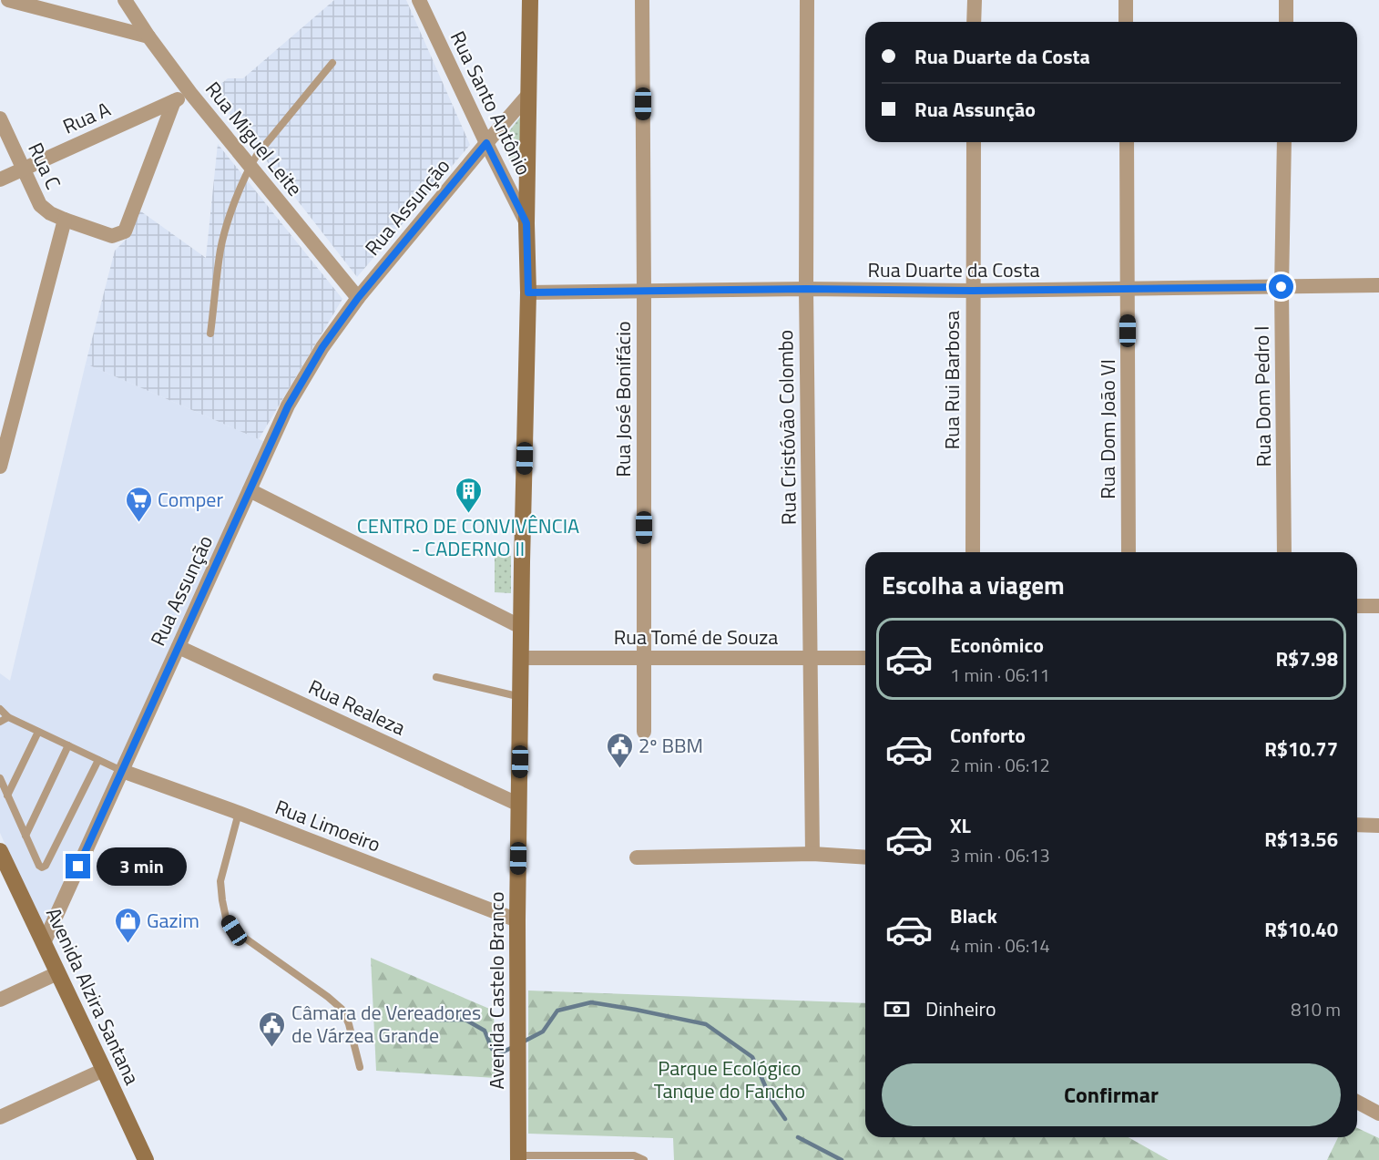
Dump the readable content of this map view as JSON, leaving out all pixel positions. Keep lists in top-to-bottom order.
{
  "streets": {
    "street": [
      "Rua Santo Antônio",
      "Rua A",
      "Rua Miguel Leite",
      "Rua C",
      "Rua Assunção",
      "Rua Duarte da Costa",
      "Rua Rui Barbosa",
      "Rua Dom Pedro I",
      "Rua José Bonifácio",
      "Rua Cristóvão Colombo",
      "Rua Dom João VI",
      "Rua Tomé de Souza",
      "Rua Realeza",
      "Rua Limoeiro",
      "Avenida Castelo Branco",
      "Avenida Alzira Santana"
    ]
  },
  "crossings": [
    ["Rua Santo Antônio", "Rua Assunção"],
    ["Rua Santo Antônio", "Avenida Castelo Branco"],
    ["Rua A", "Rua Miguel Leite"],
    ["Rua A", "Rua C"],
    ["Rua Miguel Leite", "Rua Assunção"],
    ["Rua Assunção", "Rua Realeza"],
    ["Rua Assunção", "Rua Limoeiro"],
    ["Rua Assunção", "Avenida Castelo Branco"],
    ["Rua Assunção", "Avenida Alzira Santana"],
    ["Rua Duarte da Costa", "Rua Rui Barbosa"],
    ["Rua Duarte da Costa", "Rua Dom Pedro I"],
    ["Rua Duarte da Costa", "Rua José Bonifácio"],
    ["Rua Duarte da Costa", "Rua Cristóvão Colombo"],
    ["Rua Duarte da Costa", "Rua Dom João VI"],
    ["Rua Duarte da Costa", "Avenida Castelo Branco"],
    ["Rua José Bonifácio", "Rua Tomé de Souza"],
    ["Rua Cristóvão Colombo", "Rua Tomé de Souza"],
    ["Rua Tomé de Souza", "Avenida Castelo Branco"],
    ["Rua Realeza", "Avenida Castelo Branco"],
    ["Rua Limoeiro", "Avenida Castelo Branco"]
  ],
  "parks": ["Parque Ecológico Tanque do Fancho"],
  "places": {
    "building": ["CENTRO DE CONVIVÊNCIA - CADERNO II"],
    "supermarket": ["Comper"],
    "public building": ["2º BBM", "Câmara de Vereadores de Várzea Grande"],
    "shop": ["Gazim"]
  },
  "page": {
    "banner": ["Rua Duarte da Costa", "Rua Assunção"],
    "heading": "Escolha a viagem",
    "list": [
      {
        "name": "Econômico",
        "note": "1 min · 06:11",
        "value": "R$7.98"
      },
      {
        "name": "Conforto",
        "note": "2 min · 06:12",
        "value": "R$10.77"
      },
      {
        "name": "XL",
        "note": "3 min · 06:13",
        "value": "R$13.56"
      },
      {
        "name": "Black",
        "note": "4 min · 06:14",
        "value": "R$10.40"
      }
    ],
    "bubble": "3 min",
    "pay": ["Dinheiro", "810 m"],
    "buttons": "Confirmar"
  }
}
